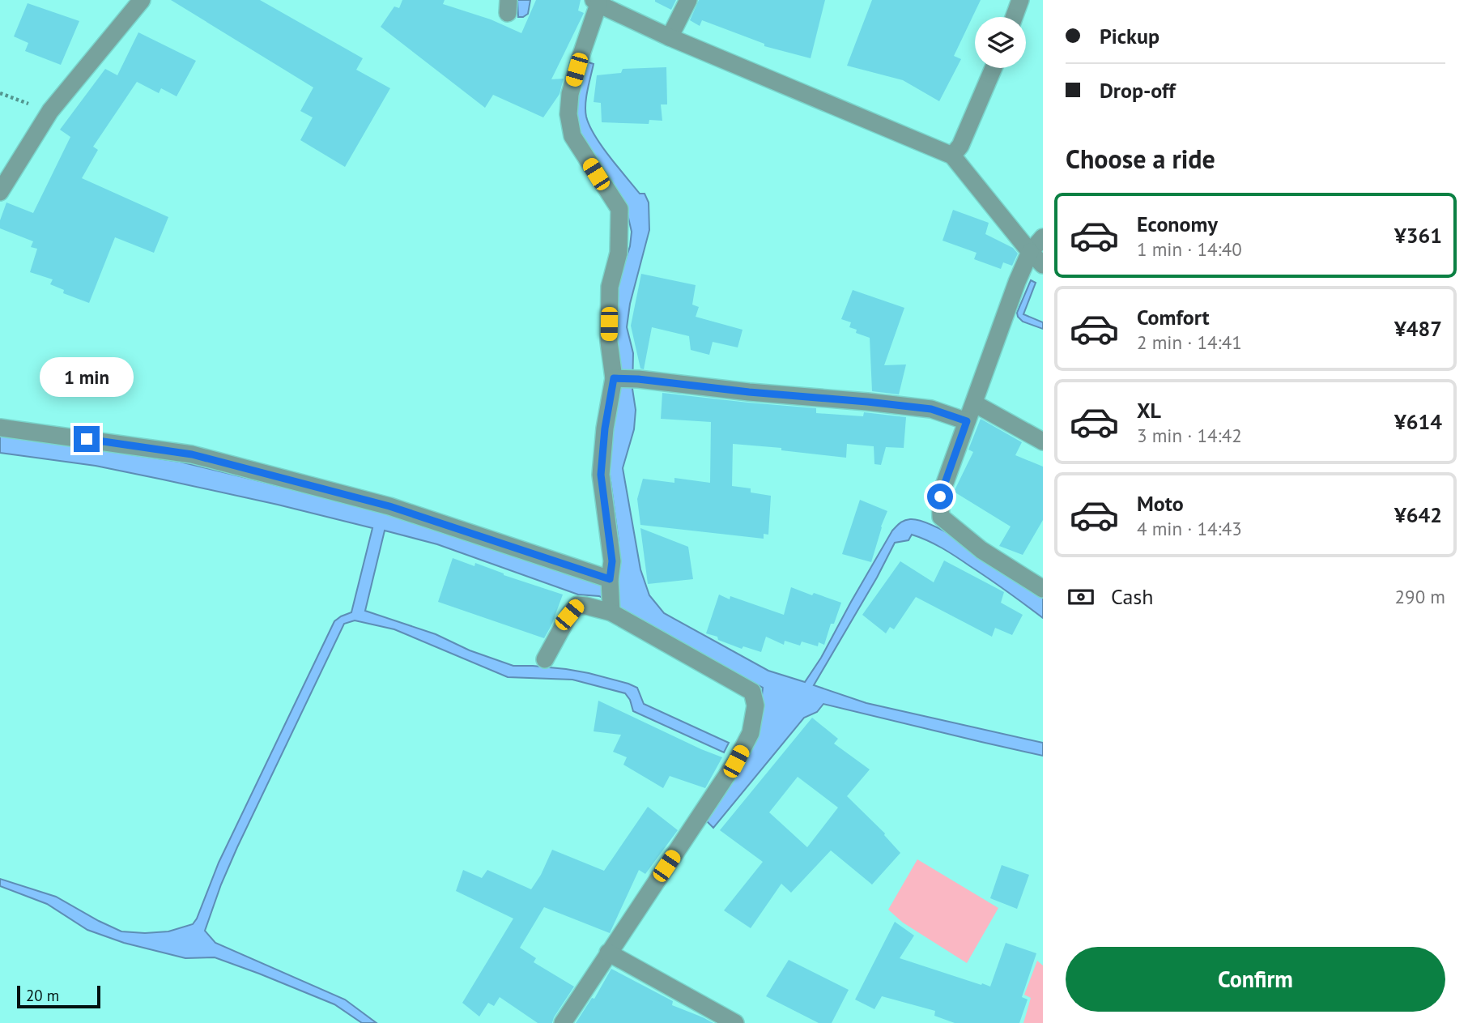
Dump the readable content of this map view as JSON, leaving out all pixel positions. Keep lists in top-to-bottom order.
{
  "scale_bar": "20 m",
  "page": {
    "banner": ["Pickup", "Drop-off"],
    "heading": "Choose a ride",
    "list": [
      {
        "name": "Economy",
        "note": "1 min · 14:40",
        "value": "¥361"
      },
      {
        "name": "Comfort",
        "note": "2 min · 14:41",
        "value": "¥487"
      },
      {
        "name": "XL",
        "note": "3 min · 14:42",
        "value": "¥614"
      },
      {
        "name": "Moto",
        "note": "4 min · 14:43",
        "value": "¥642"
      }
    ],
    "bubble": "1 min",
    "pay": ["Cash", "290 m"],
    "buttons": "Confirm",
    "scale": "20 m"
  }
}
